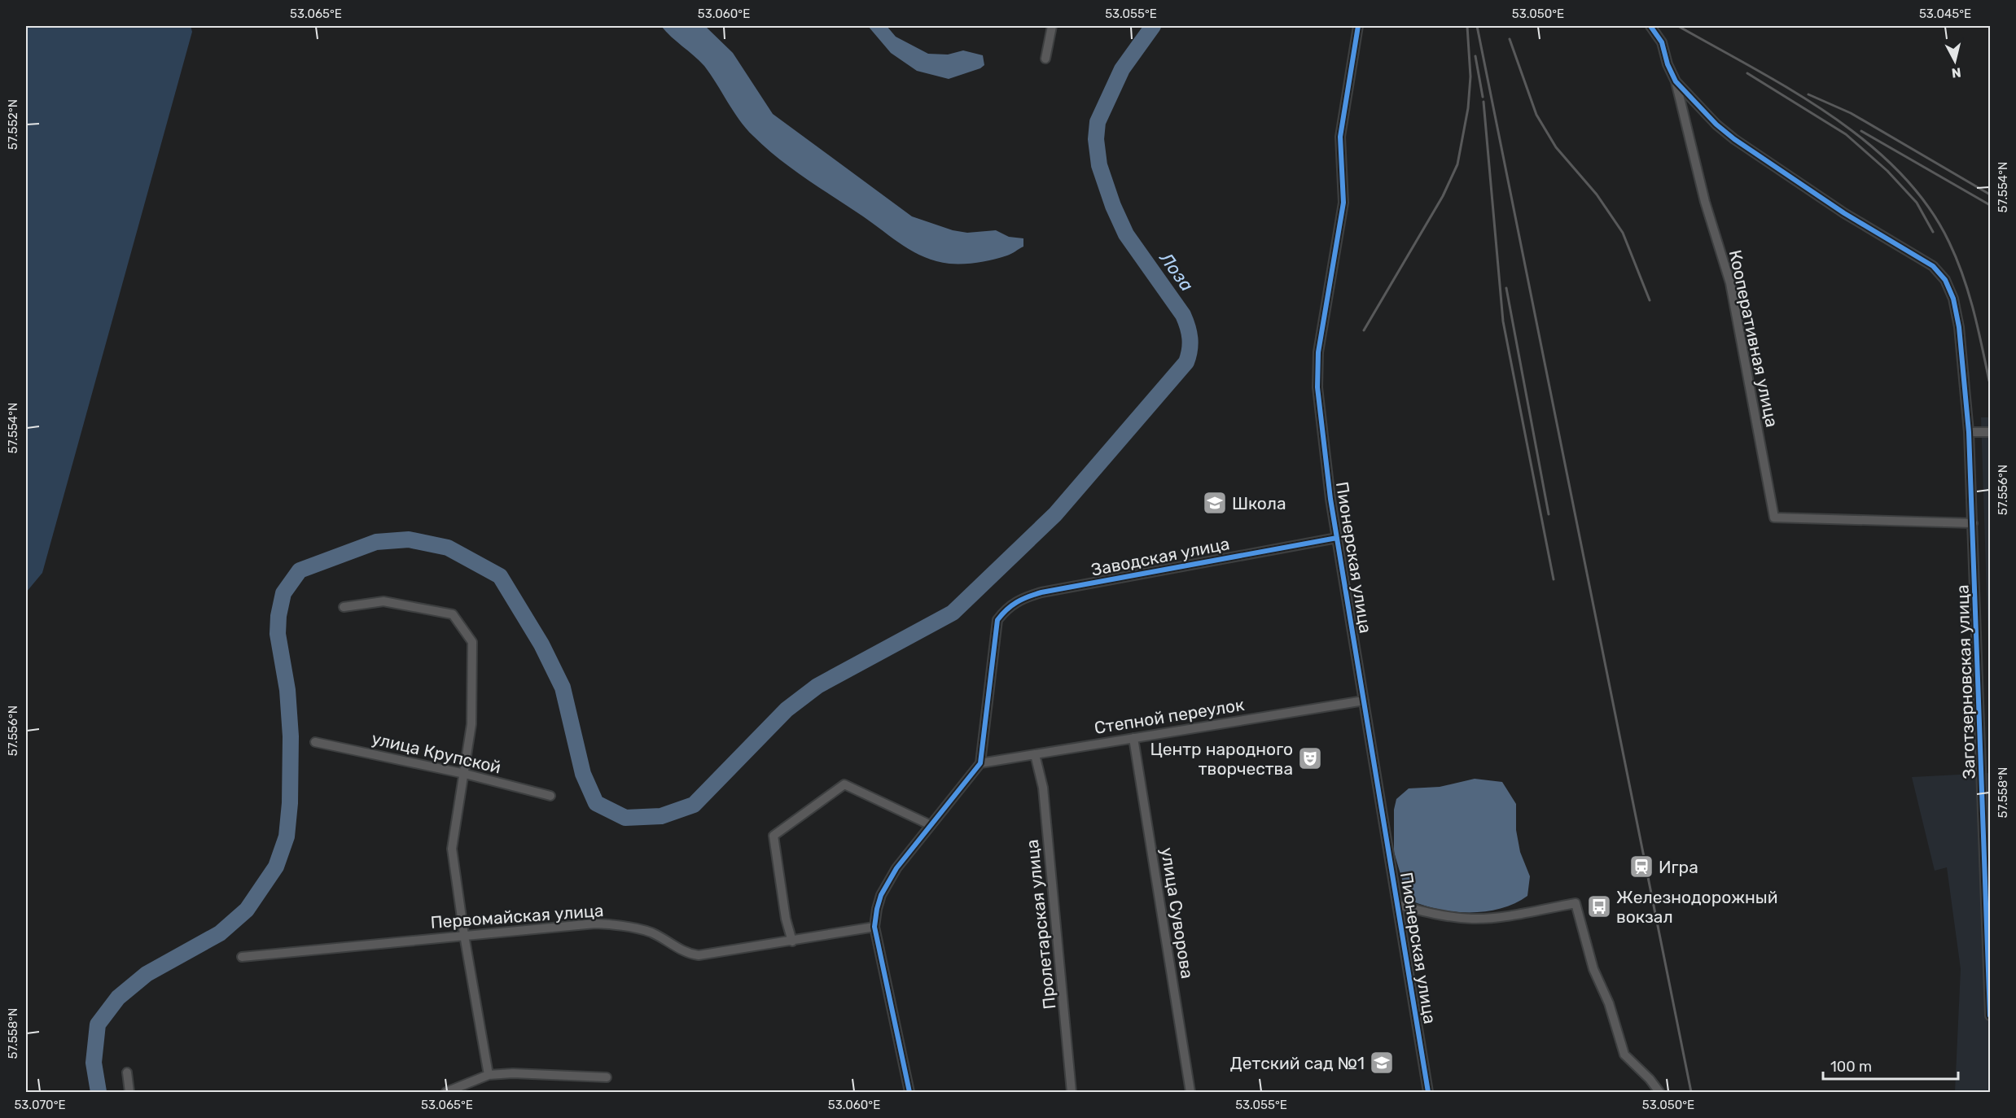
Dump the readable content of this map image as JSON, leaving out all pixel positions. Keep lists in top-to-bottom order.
{
  "streets": {
    "street": [
      "Кооперативная улица",
      "Заводская улица",
      "Пионерская улица",
      "Заготзерновская улица",
      "Степной переулок",
      "улица Крупской",
      "улица Суворова",
      "Первомайская улица",
      "Пролетарская улица"
    ]
  },
  "crossings": [
    ["Кооперативная улица", "Заготзерновская улица"],
    ["Заводская улица", "Пионерская улица"],
    ["Заводская улица", "Степной переулок"],
    ["Пионерская улица", "Степной переулок"],
    ["Степной переулок", "улица Суворова"],
    ["Степной переулок", "Пролетарская улица"]
  ],
  "water": ["Лоза"],
  "places": {
    "school or university": ["Школа", "Детский сад №1"],
    "theatre": ["Центр народного творчества"],
    "station": ["Игра"],
    "bus stop": ["Железнодорожный вокзал"]
  },
  "scale_bar": "100 m",
  "north": "bottom",
  "coordinates": [
    "53.065°E",
    "53.060°E",
    "53.055°E",
    "53.050°E",
    "53.045°E",
    "57.552°N",
    "57.554°N",
    "57.556°N",
    "57.558°N",
    "53.070°E"
  ]
}
